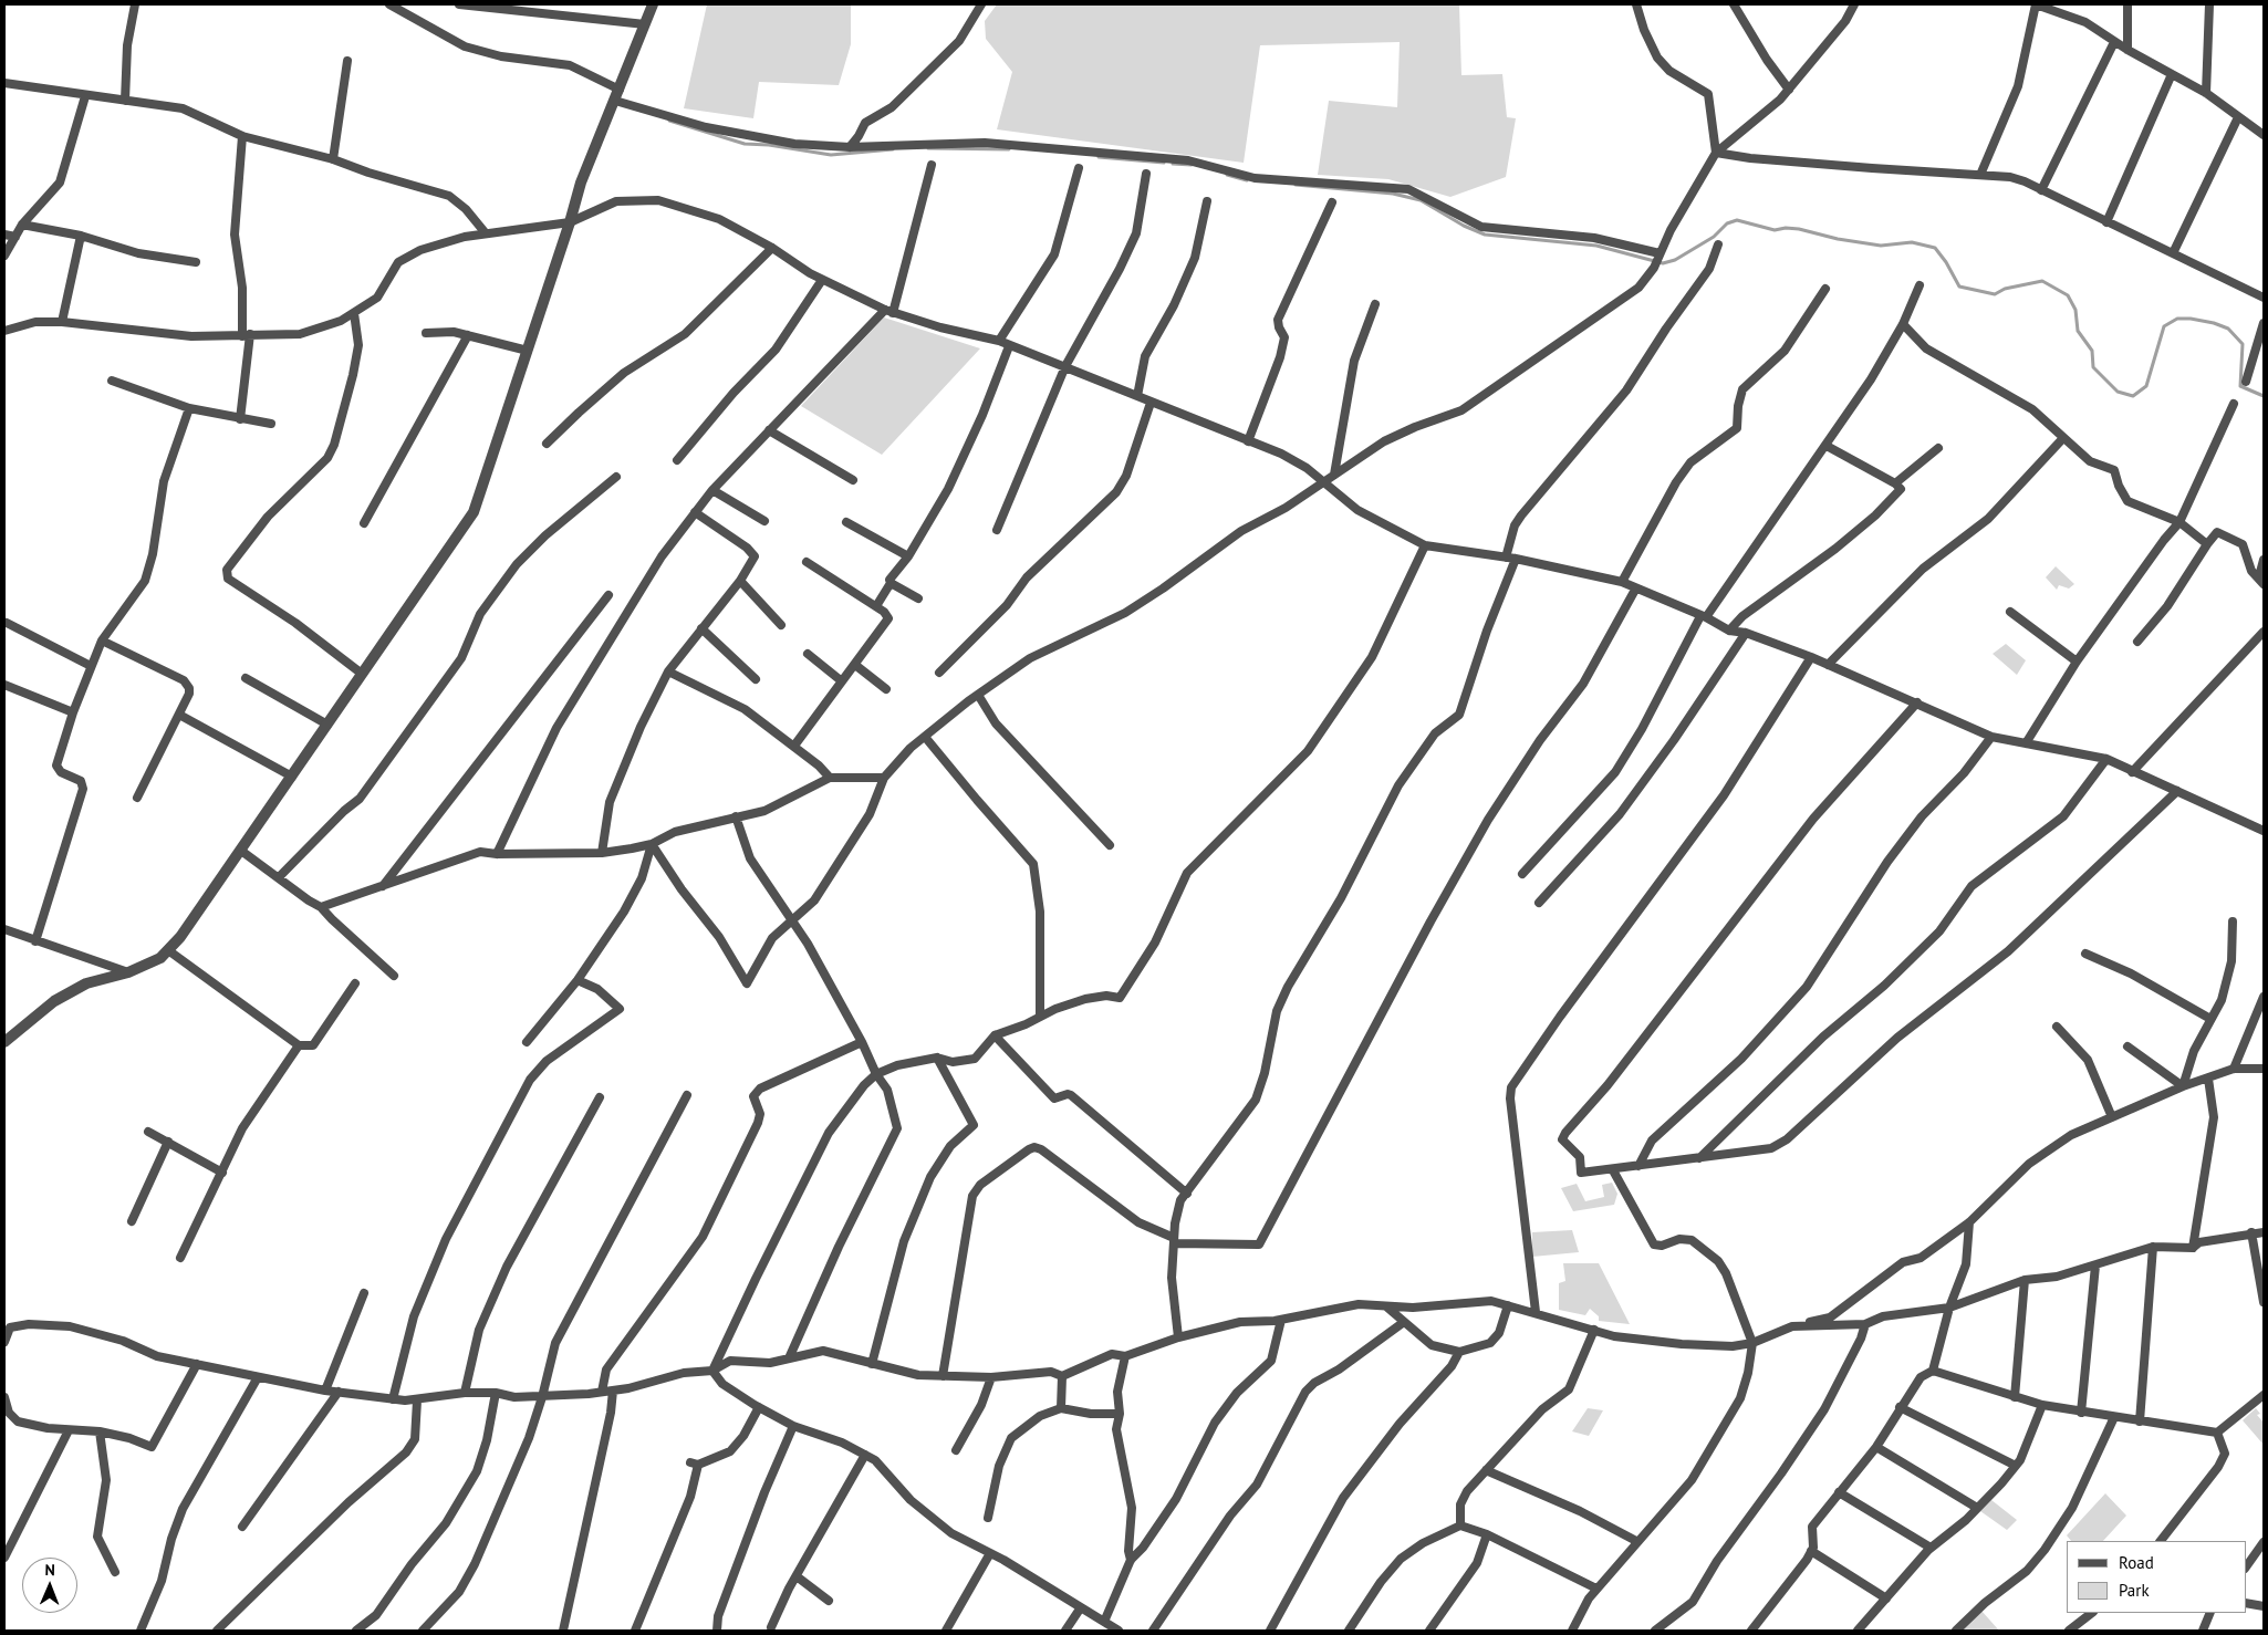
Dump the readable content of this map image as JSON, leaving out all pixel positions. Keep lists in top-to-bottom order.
{
  "legend": ["Road", "Park"],
  "north": "top"
}
